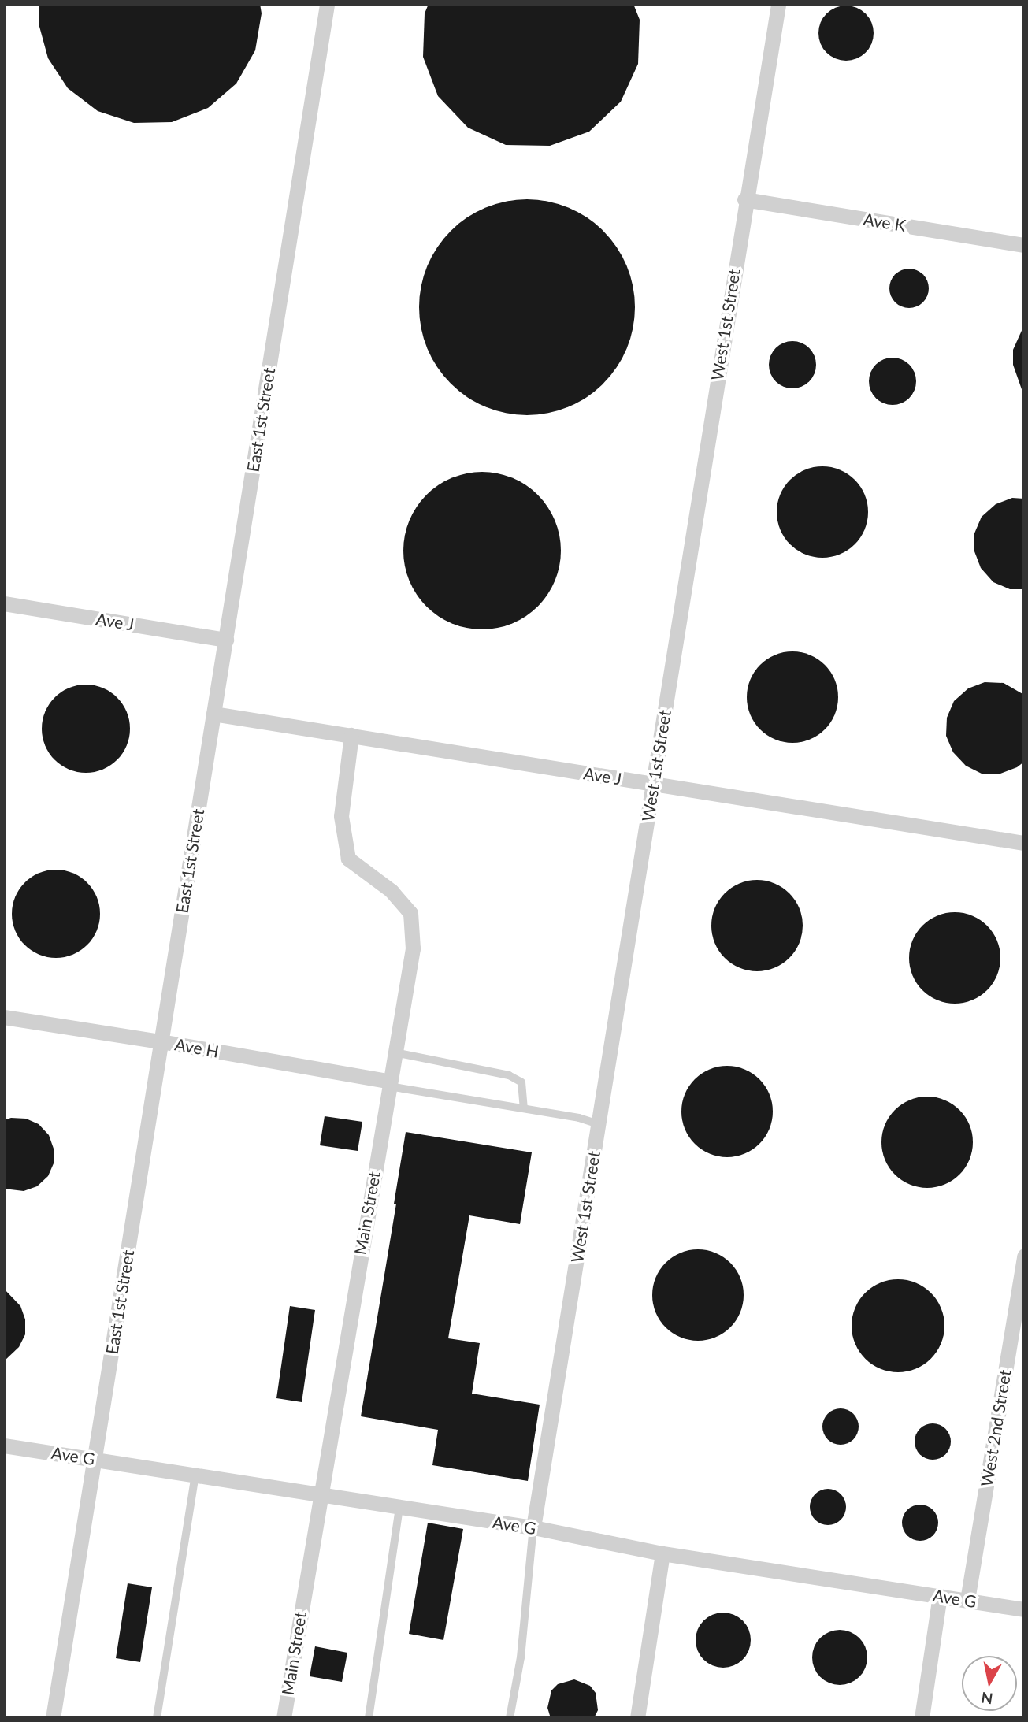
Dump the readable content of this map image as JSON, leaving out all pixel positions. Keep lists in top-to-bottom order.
{
  "streets": {
    "street": [
      "Ave K",
      "West 1st Street",
      "East 1st Street",
      "Ave J",
      "Ave H",
      "Main Street",
      "West 2nd Street",
      "Ave G"
    ]
  },
  "crossings": [
    ["Ave K", "West 1st Street"],
    ["West 1st Street", "Ave J"],
    ["West 1st Street", "Ave G"],
    ["East 1st Street", "Ave J"],
    ["East 1st Street", "Ave H"],
    ["East 1st Street", "Ave G"],
    ["Ave J", "Main Street"],
    ["Ave H", "Main Street"],
    ["Main Street", "Ave G"],
    ["West 2nd Street", "Ave G"]
  ],
  "north": "bottom"
}
